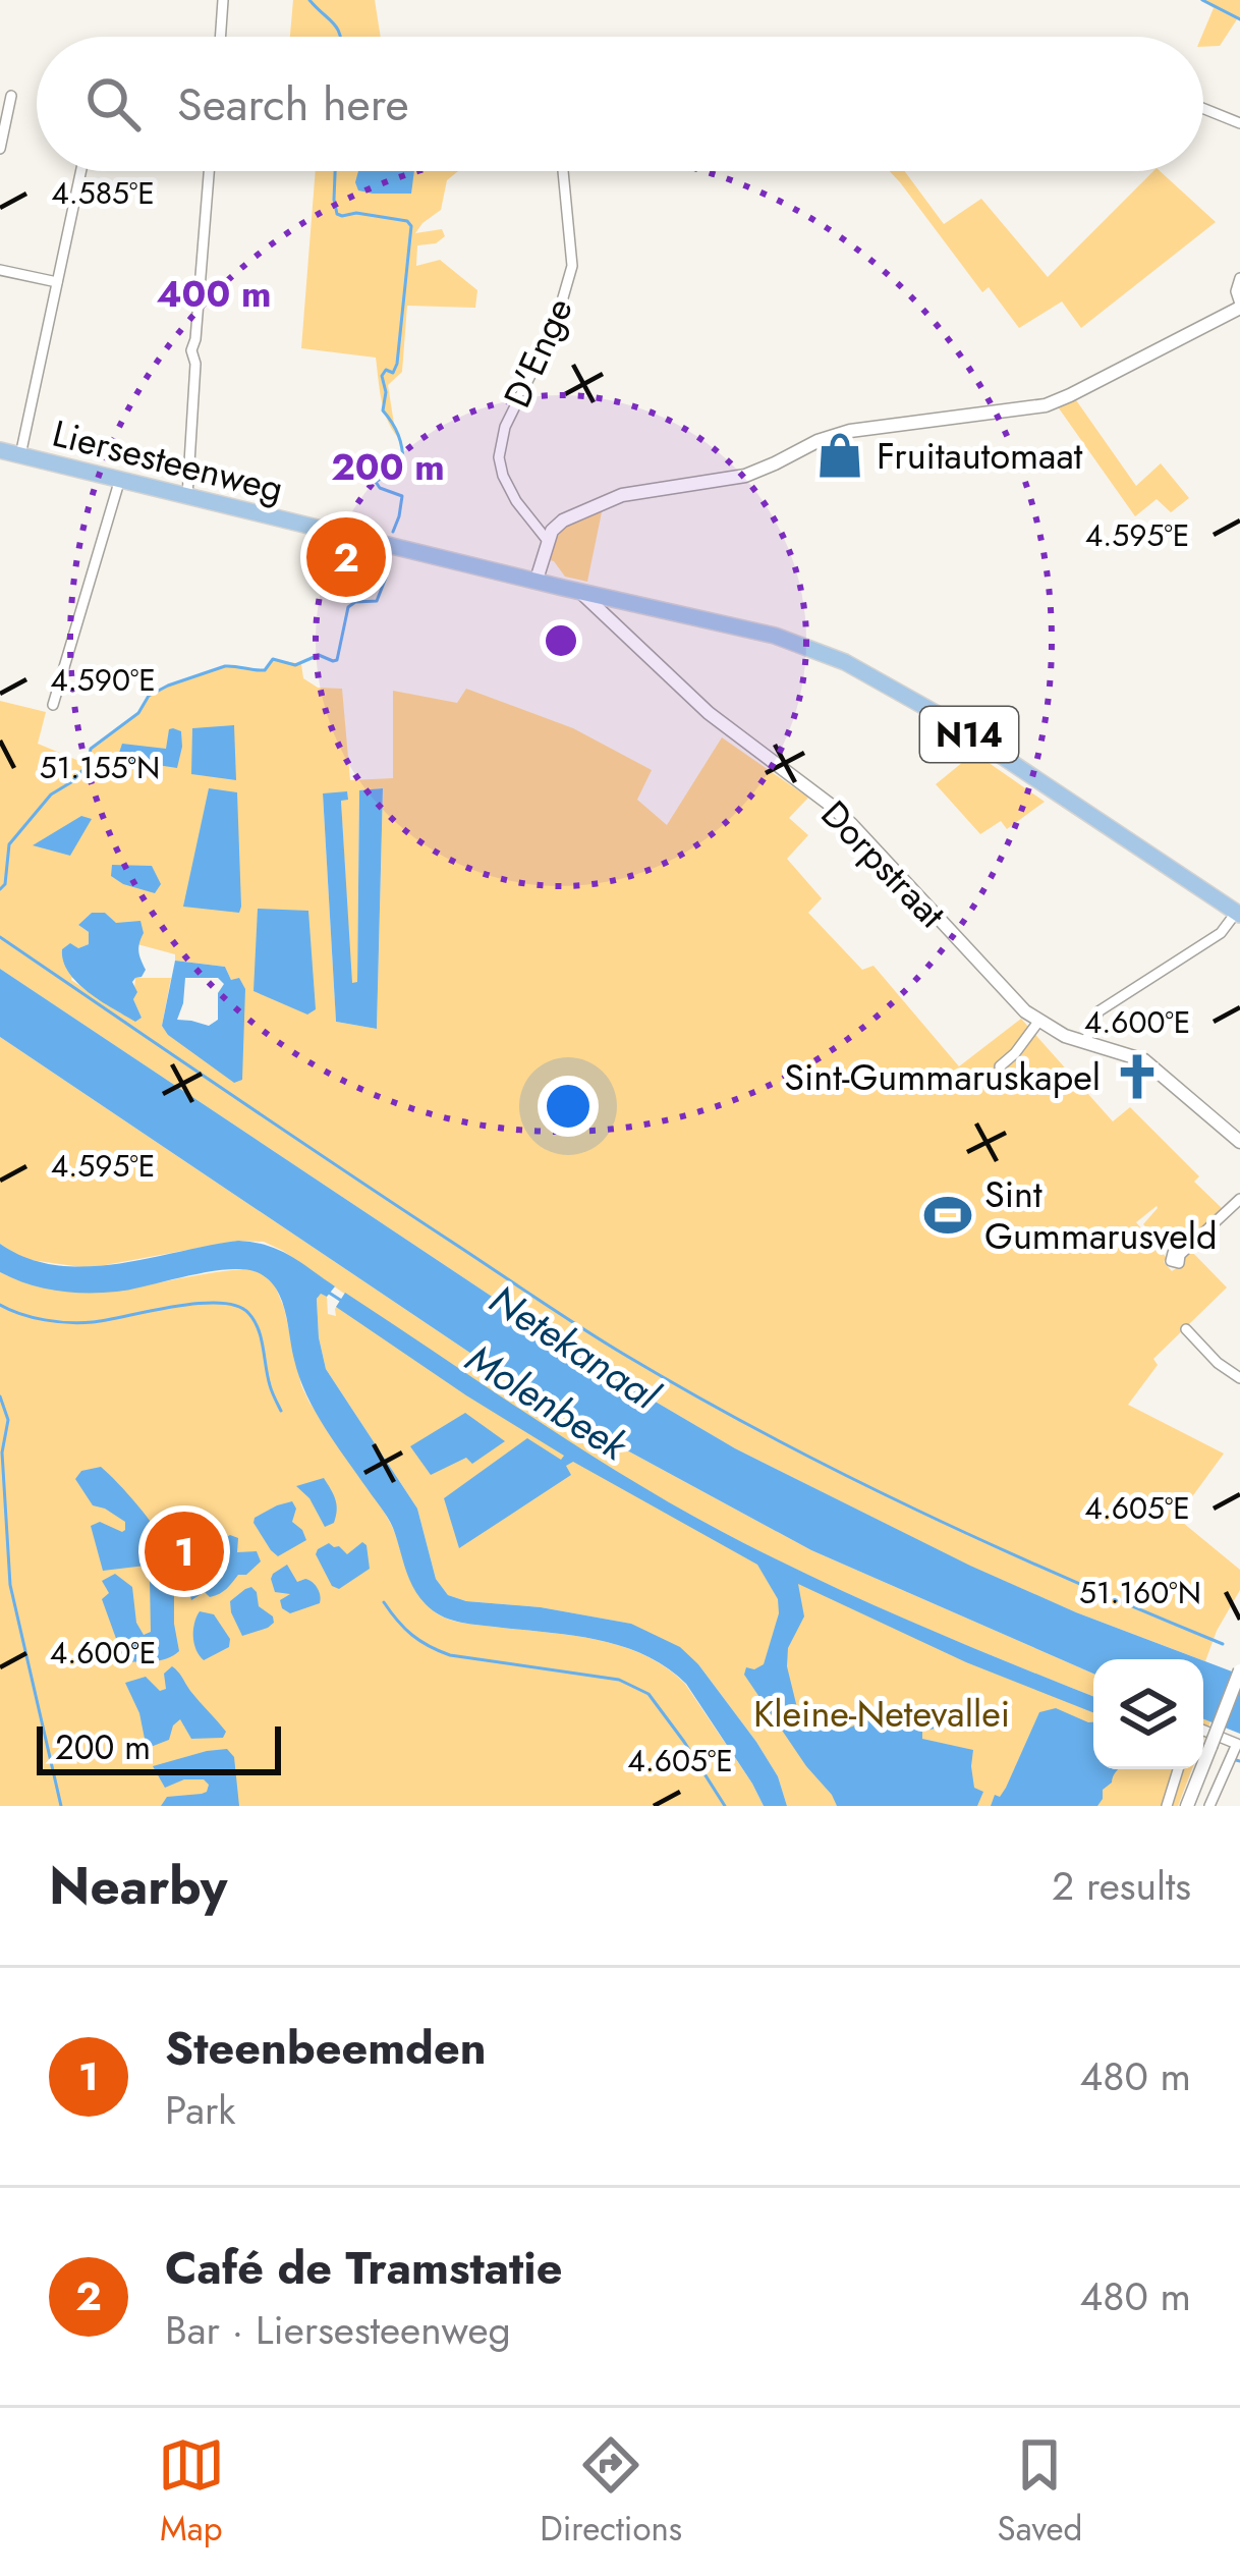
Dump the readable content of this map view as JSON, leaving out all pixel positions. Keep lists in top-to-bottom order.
{
  "streets": {
    "main road": ["Liersesteenweg", "N14"],
    "street": ["D'Enge", "Dorpstraat"]
  },
  "crossings": [
    ["Liersesteenweg", "N14"],
    ["N14", "Dorpstraat"]
  ],
  "water": ["Netekanaal", "Molenbeek"],
  "parks": ["Kleine-Netevallei"],
  "places": {
    "shop": ["Fruitautomaat"],
    "church": ["Sint-Gummaruskapel"],
    "sports": ["Sint Gummarusveld"]
  },
  "scale_bar": "200 m",
  "page": {
    "search": "Search here",
    "pins": ["2", "1"],
    "scale": "200 m",
    "heading": ["Nearby", "2 results"],
    "list": [
      {
        "mark": "1",
        "name": "Steenbeemden",
        "note": "Park",
        "value": "480 m"
      },
      {
        "mark": "2",
        "name": "Café de Tramstatie",
        "note": "Bar · Liersesteenweg",
        "value": "480 m"
      }
    ],
    "nav": ["Map", "Directions", "Saved"]
  },
  "coordinates": [
    "4.585°E",
    "4.595°E",
    "4.590°E",
    "51.155°N",
    "4.600°E",
    "4.605°E",
    "51.160°N"
  ],
  "rings": ["400 m", "200 m"]
}
